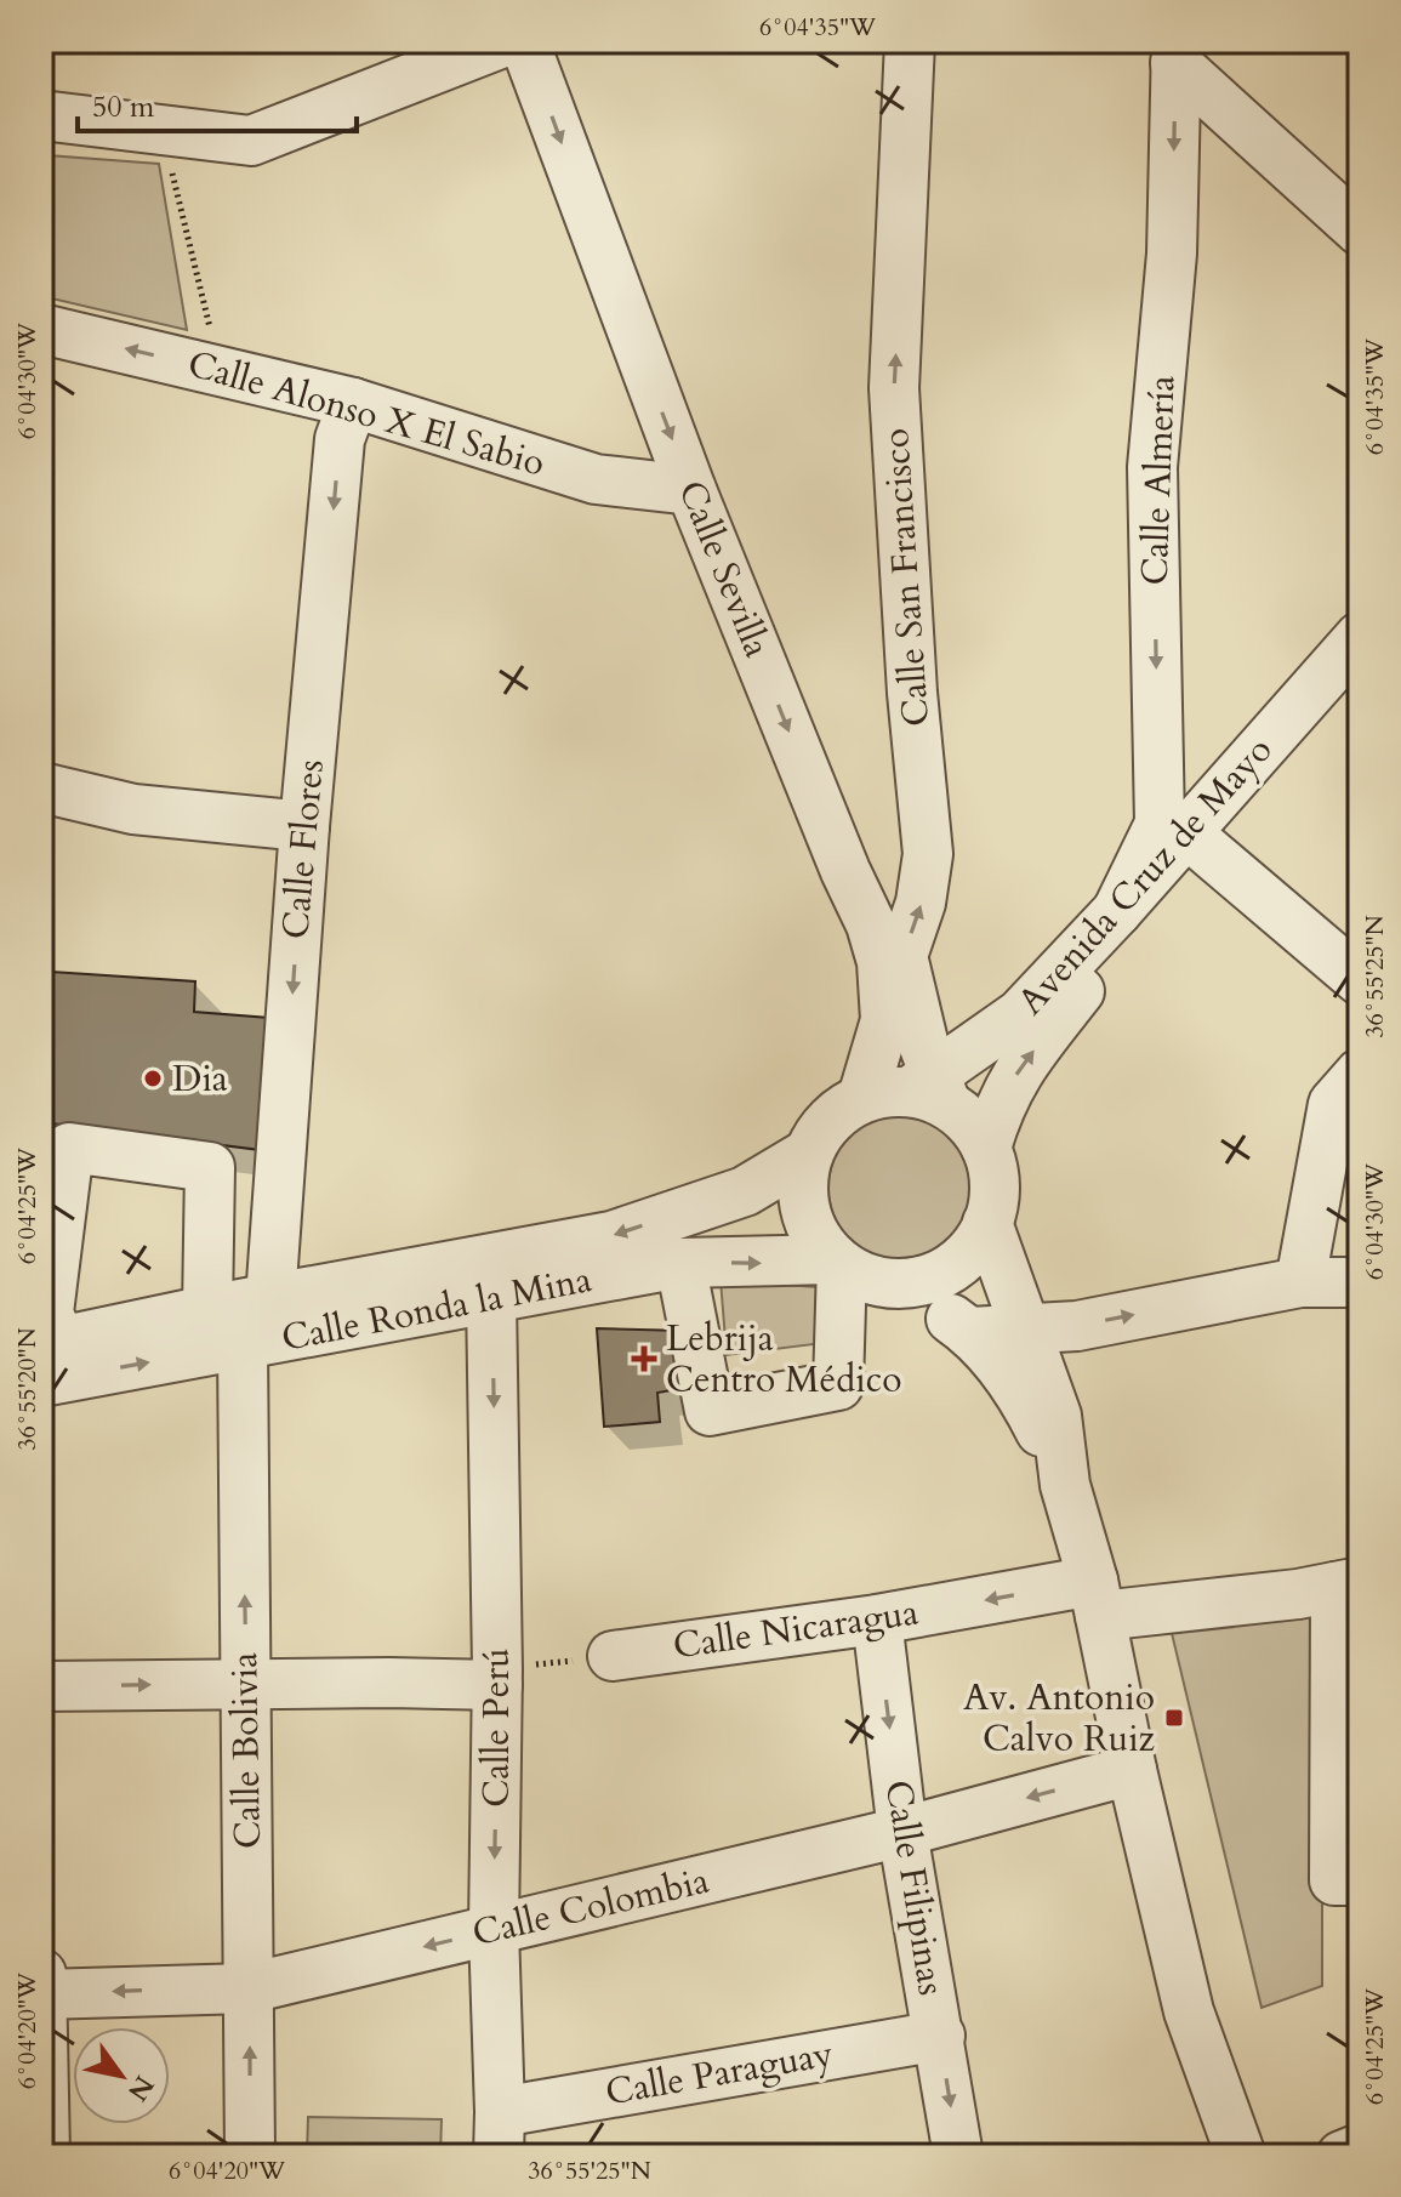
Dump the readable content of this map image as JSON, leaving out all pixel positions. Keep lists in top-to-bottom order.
{
  "streets": {
    "street": [
      "Calle Alonso X El Sabio",
      "Calle Almería",
      "Calle Sevilla",
      "Calle San Francisco",
      "Calle Flores",
      "Avenida Cruz de Mayo",
      "Calle Ronda la Mina",
      "Calle Nicaragua",
      "Calle Perú",
      "Calle Bolivia",
      "Calle Filipinas",
      "Calle Colombia",
      "Calle Paraguay"
    ]
  },
  "crossings": [
    ["Calle Alonso X El Sabio", "Calle Sevilla"],
    ["Calle Alonso X El Sabio", "Calle Flores"],
    ["Calle Almería", "Avenida Cruz de Mayo"],
    ["Calle Sevilla", "Calle San Francisco"],
    ["Calle Sevilla", "Avenida Cruz de Mayo"],
    ["Calle Sevilla", "Calle Ronda la Mina"],
    ["Calle San Francisco", "Avenida Cruz de Mayo"],
    ["Calle San Francisco", "Calle Ronda la Mina"],
    ["Calle Flores", "Calle Ronda la Mina"],
    ["Avenida Cruz de Mayo", "Calle Ronda la Mina"],
    ["Calle Ronda la Mina", "Calle Perú"],
    ["Calle Ronda la Mina", "Calle Bolivia"],
    ["Calle Nicaragua", "Calle Filipinas"],
    ["Calle Perú", "Calle Colombia"],
    ["Calle Perú", "Calle Paraguay"],
    ["Calle Bolivia", "Calle Colombia"],
    ["Calle Filipinas", "Calle Colombia"],
    ["Calle Filipinas", "Calle Paraguay"]
  ],
  "one_way": [
    "Calle Almería",
    "Calle Sevilla",
    "Calle San Francisco",
    "Calle Flores",
    "Calle Perú"
  ],
  "places": {
    "other": ["Dia"],
    "health": ["Lebrija Centro Médico"],
    "transit": ["Av. Antonio Calvo Ruiz"]
  },
  "scale_bar": "50 m",
  "north": "bottom right",
  "coordinates": [
    "6°04'35\"W",
    "6°04'30\"W",
    "36°55'25\"N",
    "6°04'25\"W",
    "36°55'20\"N",
    "6°04'20\"W"
  ]
}
